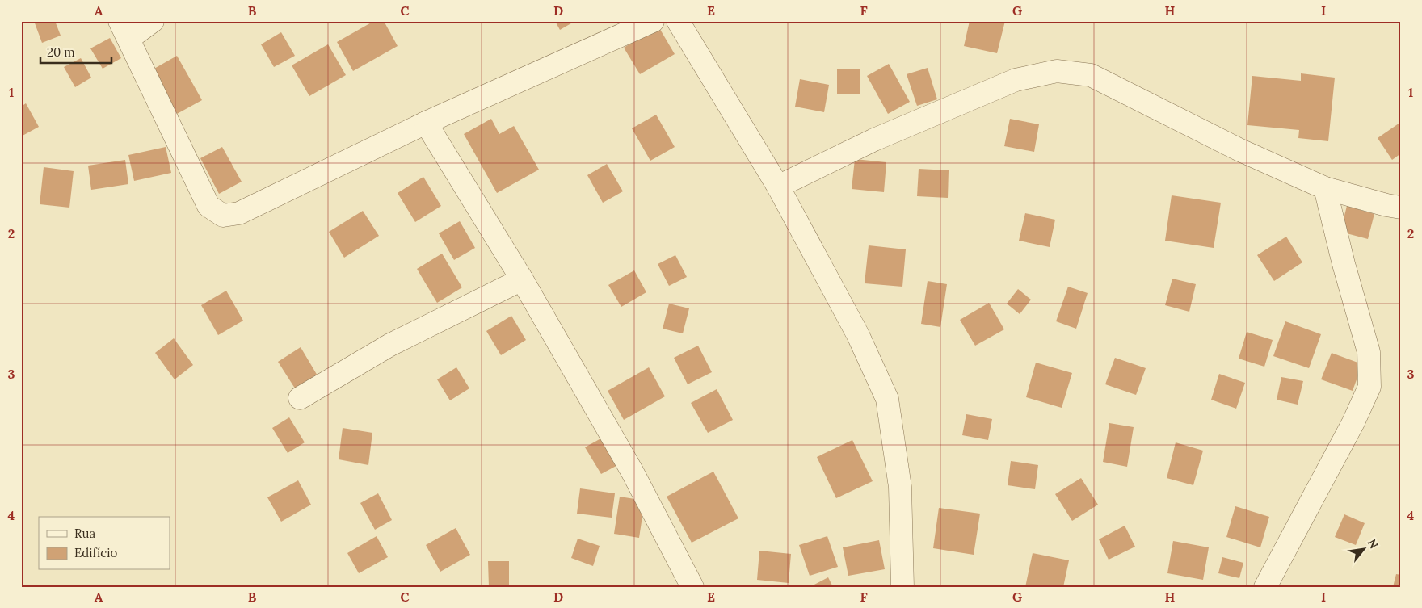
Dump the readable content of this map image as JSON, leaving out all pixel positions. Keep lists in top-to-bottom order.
{
  "legend": ["Rua", "Edifício"],
  "scale_bar": "20 m",
  "north": "top right",
  "grid": {
    "columns": [
      "A",
      "B",
      "C",
      "D",
      "E",
      "F",
      "G",
      "H",
      "I"
    ],
    "rows": [
      "1",
      "2",
      "3",
      "4"
    ]
  }
}
